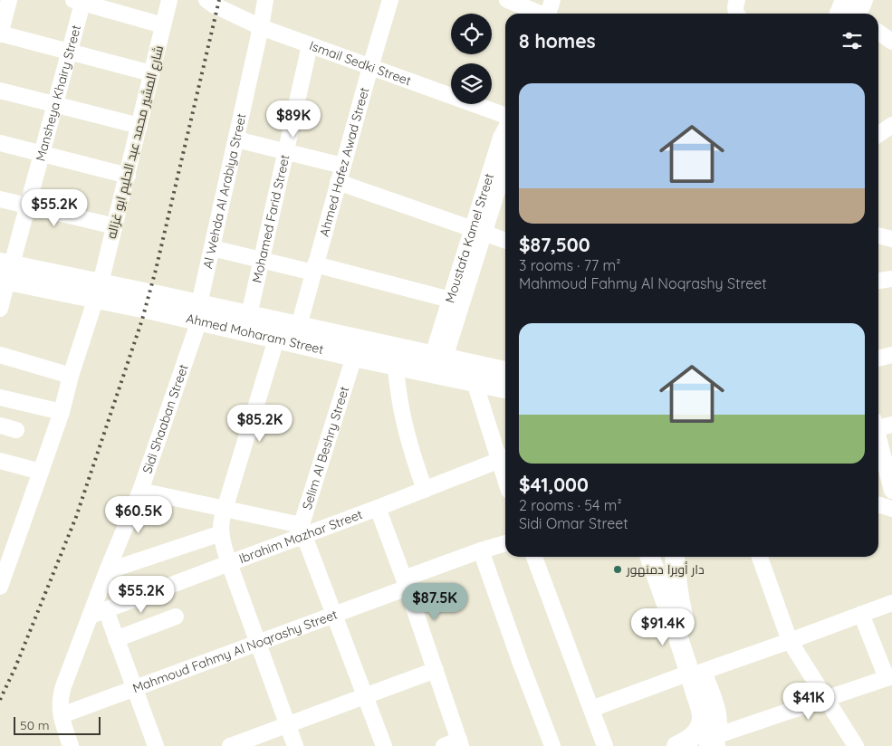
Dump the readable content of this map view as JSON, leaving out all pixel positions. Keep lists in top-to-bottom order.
{
  "streets": {
    "main road": ["Ahmed Moharam Street"],
    "street": [
      "Ismail Sedki Street",
      "Mansheya Khairy Street",
      "شارع المشير محمد عبد الحليم ابو غزاله",
      "Ahmed Hafez Awad Street",
      "Al Wehda Al Arabiya Street",
      "Mohamed Farid Street",
      "Moustafa Kamel Street",
      "Sidi Shaaban Street",
      "Selim Al Beshry Street",
      "Ibrahim Mazhar Street",
      "Mahmoud Fahmy Al Noqrashy Street"
    ]
  },
  "crossings": [
    ["Ismail Sedki Street", "Ahmed Hafez Awad Street"],
    ["Ismail Sedki Street", "Al Wehda Al Arabiya Street"],
    ["Ismail Sedki Street", "Mohamed Farid Street"],
    ["Mansheya Khairy Street", "Ahmed Moharam Street"],
    ["شارع المشير محمد عبد الحليم ابو غزاله", "Ahmed Moharam Street"],
    ["Ahmed Hafez Awad Street", "Ahmed Moharam Street"],
    ["Al Wehda Al Arabiya Street", "Ahmed Moharam Street"],
    ["Al Wehda Al Arabiya Street", "Sidi Shaaban Street"],
    ["Mohamed Farid Street", "Ahmed Moharam Street"],
    ["Moustafa Kamel Street", "Ahmed Moharam Street"],
    ["Ahmed Moharam Street", "Sidi Shaaban Street"],
    ["Ahmed Moharam Street", "Selim Al Beshry Street"],
    ["Sidi Shaaban Street", "Ibrahim Mazhar Street"],
    ["Sidi Shaaban Street", "Mahmoud Fahmy Al Noqrashy Street"],
    ["Selim Al Beshry Street", "Ibrahim Mazhar Street"]
  ],
  "places": ["دار أوبرا دمنهور"],
  "scale_bar": "50 m",
  "page": {
    "heading": "8 homes",
    "list": [
      {
        "name": "$87,500",
        "note": "3 rooms · 77 m² · Mahmoud Fahmy Al Noqrashy Street"
      },
      {
        "name": "$41,000",
        "note": "2 rooms · 54 m² · Sidi Omar Street"
      }
    ],
    "price": [
      "$89K",
      "$55.2K",
      "$85.2K",
      "$60.5K",
      "$55.2K",
      "$87.5K",
      "$91.4K",
      "$41K"
    ],
    "scale": "50 m"
  }
}
